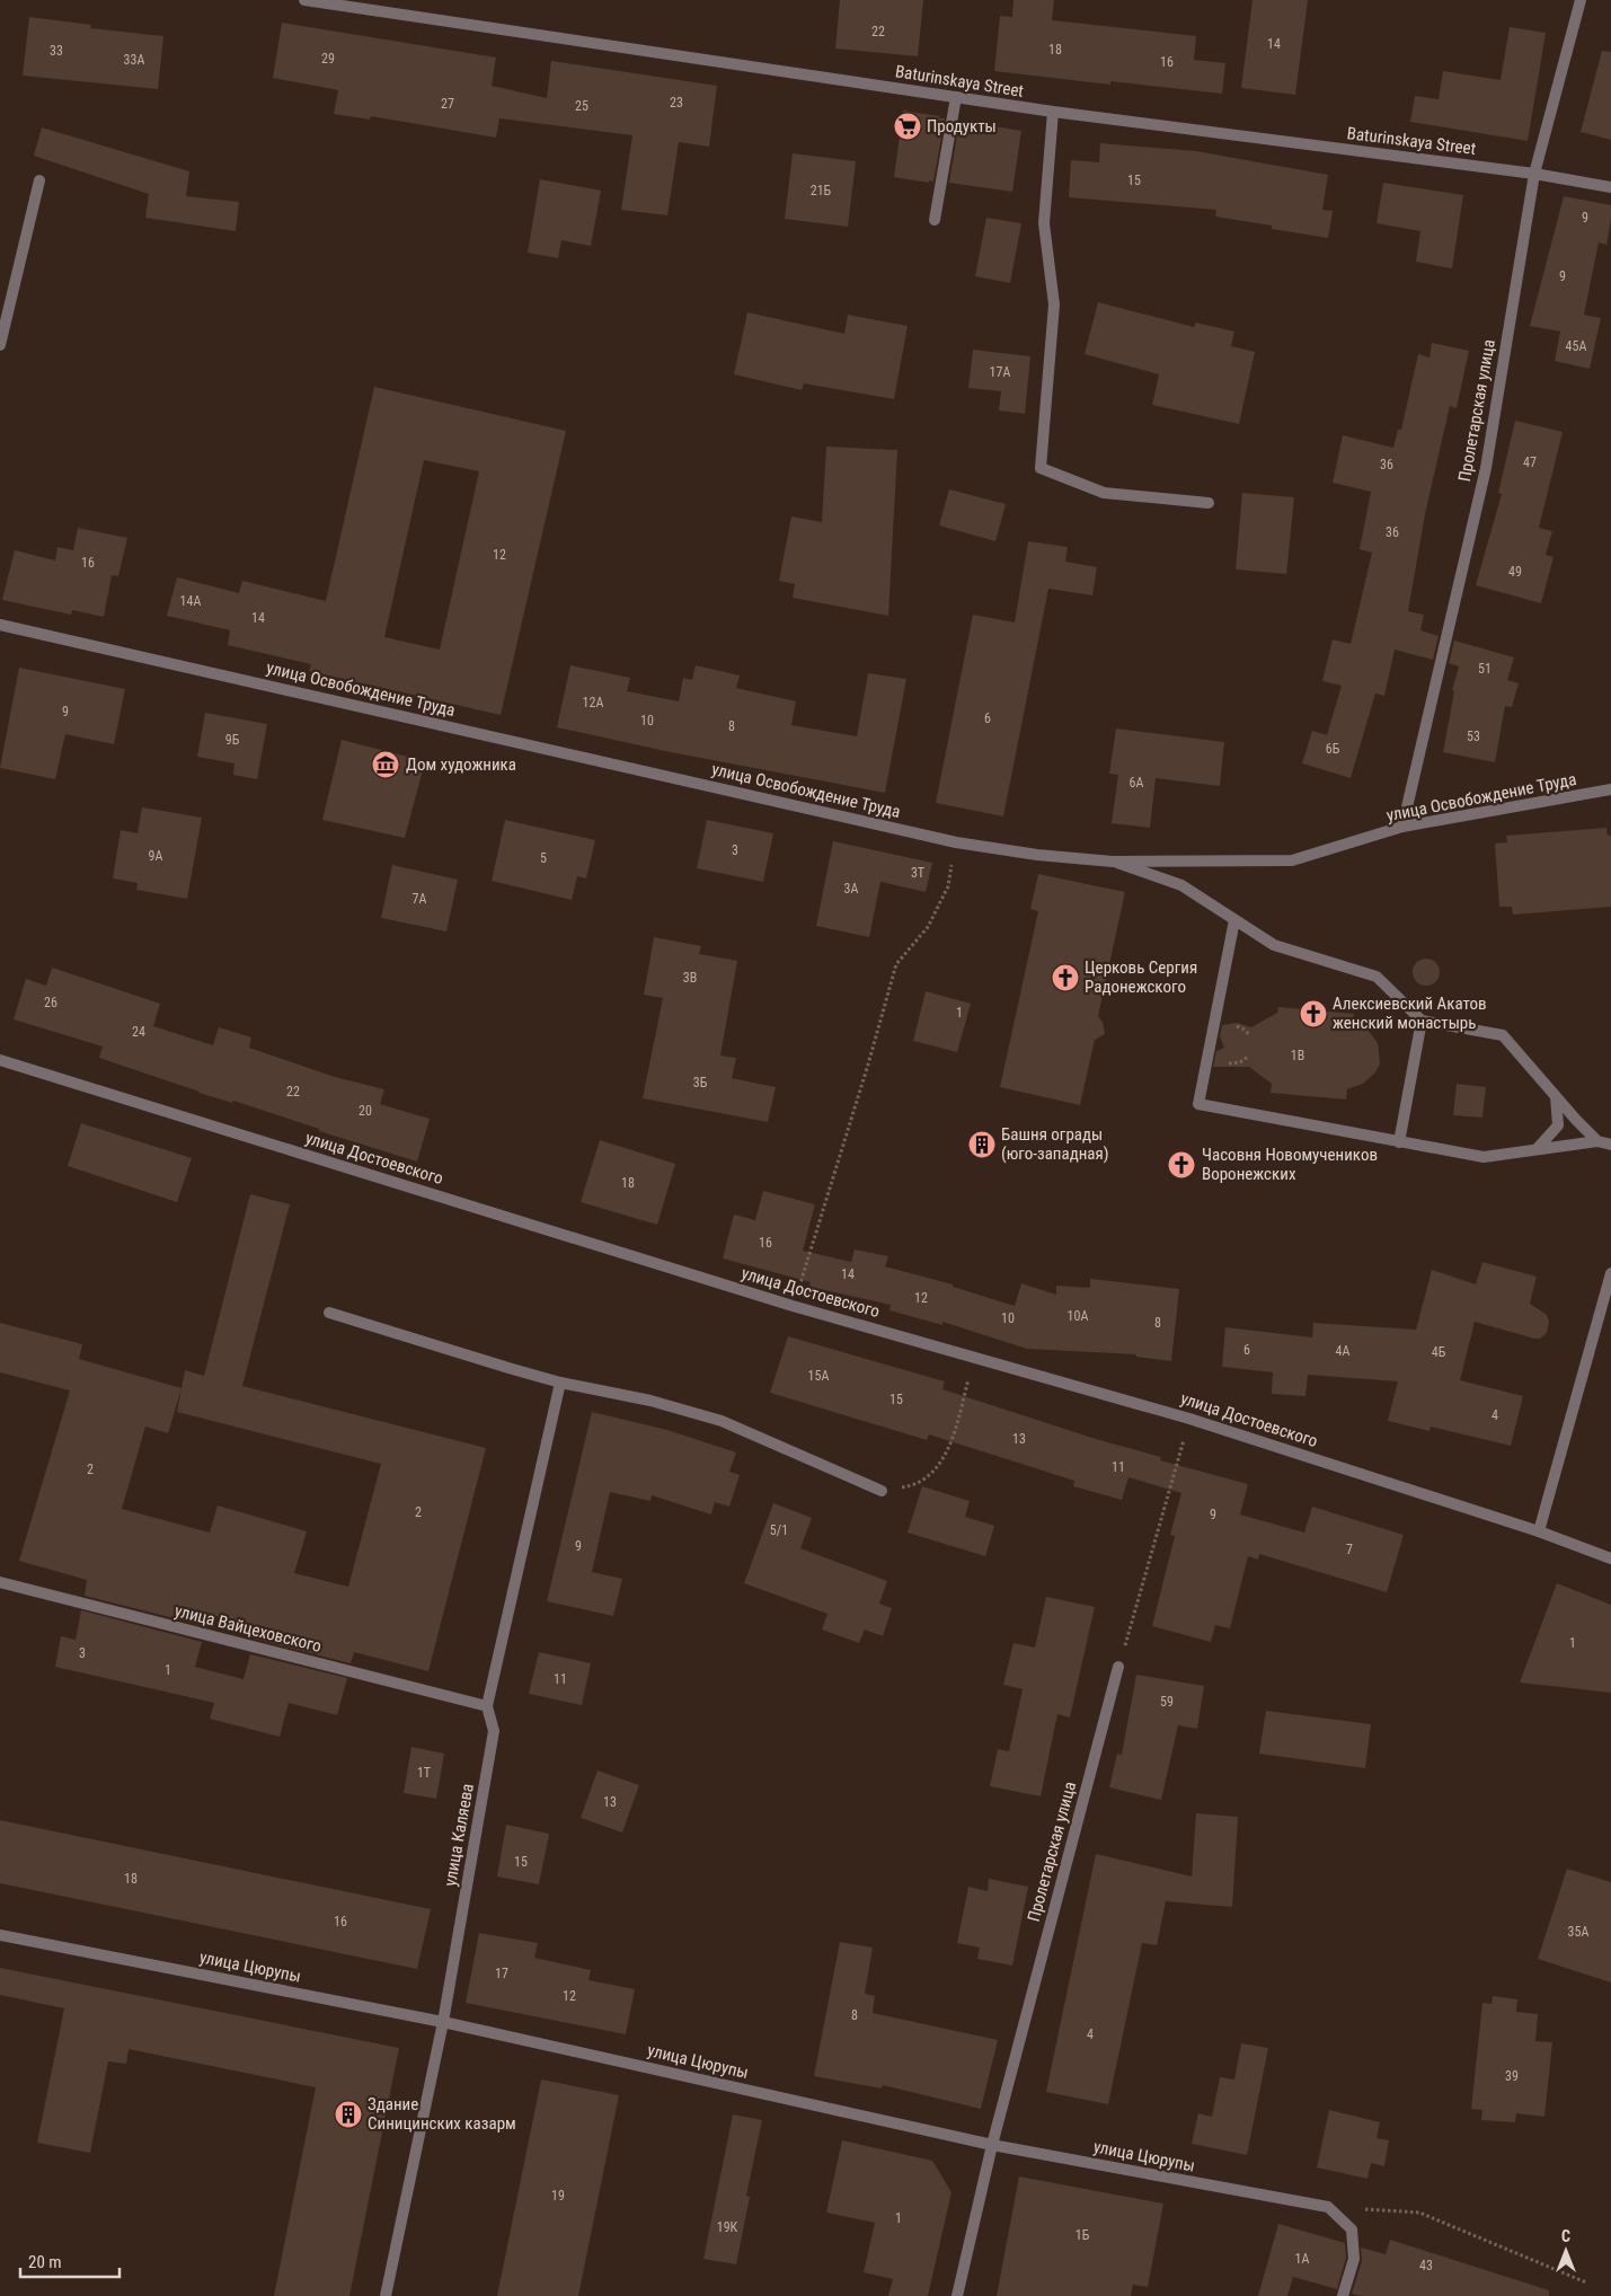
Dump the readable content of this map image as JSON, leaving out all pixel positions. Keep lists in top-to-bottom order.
{
  "streets": {
    "street": [
      "Baturinskaya Street",
      "Пролетарская улица",
      "улица Освобождение Труда",
      "улица Достоевского",
      "улица Вайцеховского",
      "улица Каляева",
      "улица Цюрупы"
    ]
  },
  "crossings": [
    ["Baturinskaya Street", "Пролетарская улица"],
    ["Пролетарская улица", "улица Освобождение Труда"],
    ["Пролетарская улица", "улица Цюрупы"],
    ["улица Вайцеховского", "улица Каляева"],
    ["улица Каляева", "улица Цюрупы"]
  ],
  "places": {
    "supermarket": ["Продукты"],
    "museum": ["Дом художника"],
    "church": ["Церковь Сергия Радонежского", "Алексиевский Акатов женский монастырь", "Часовня Новомучеников Воронежских"],
    "building": ["Башня ограды (юго-западная)", "Здание Синицинских казарм"]
  },
  "house_numbers": [
    "22",
    "14",
    "18",
    "33",
    "29",
    "33А",
    "16",
    "23",
    "27",
    "25",
    "15",
    "21Б",
    "9",
    "9",
    "45А",
    "17А",
    "47",
    "36",
    "36",
    "12",
    "16",
    "49",
    "14А",
    "14",
    "51",
    "12А",
    "9",
    "6",
    "10",
    "8",
    "53",
    "9Б",
    "6Б",
    "6А",
    "3",
    "9А",
    "5",
    "3Т",
    "3А",
    "7А",
    "3В",
    "26",
    "1",
    "24",
    "1В",
    "3Б",
    "22",
    "20",
    "18",
    "16",
    "14",
    "12",
    "10А",
    "10",
    "8",
    "6",
    "4А",
    "4Б",
    "15А",
    "15",
    "4",
    "13",
    "11",
    "2",
    "2",
    "9",
    "5/1",
    "9",
    "7",
    "1",
    "3",
    "1",
    "11",
    "59",
    "1Т",
    "13",
    "15",
    "18",
    "16",
    "35А",
    "17",
    "12",
    "8",
    "4",
    "39",
    "19",
    "1",
    "19К",
    "1Б",
    "1А",
    "43"
  ],
  "scale_bar": "20 m",
  "north": "top"
}
